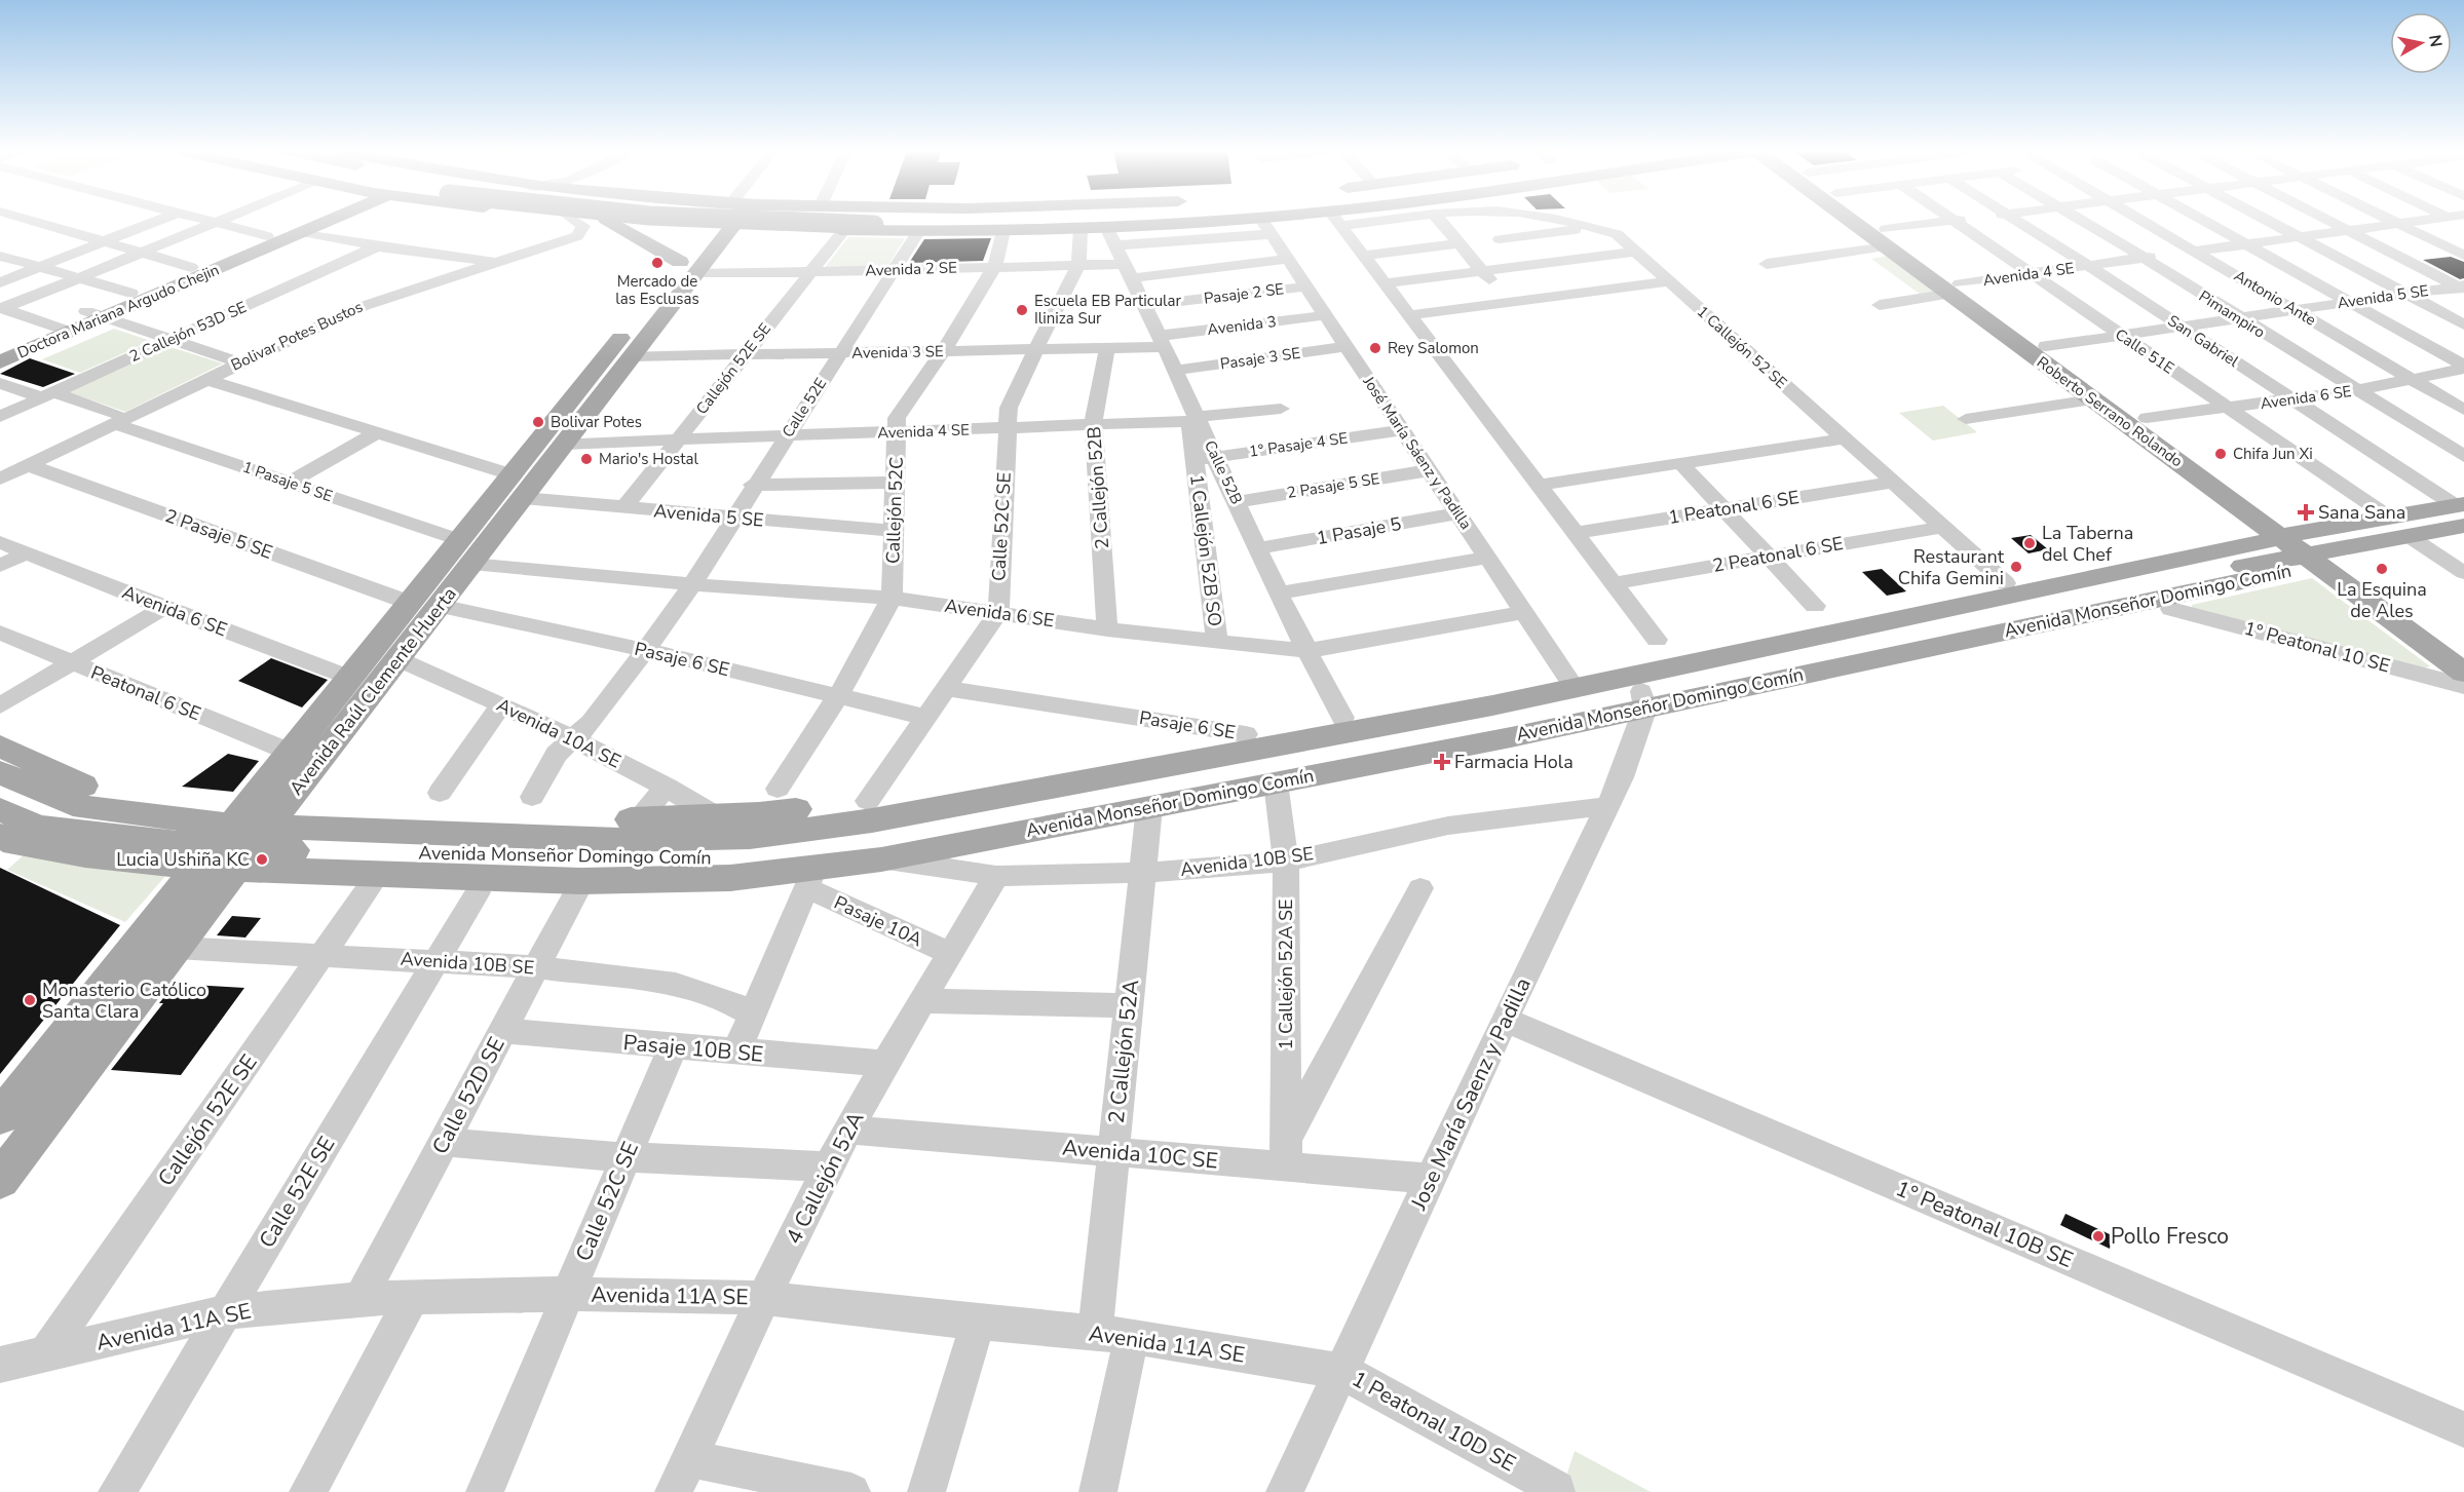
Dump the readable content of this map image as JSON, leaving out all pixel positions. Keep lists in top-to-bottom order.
{
  "streets": {
    "main road": [
      "Doctora Mariana Argudo Chejin",
      "Roberto Serrano Rolando",
      "Avenida Monseñor Domingo Comín",
      "Avenida Raúl Clemente Huerta"
    ],
    "street": [
      "Avenida 2 SE",
      "Avenida 4 SE",
      "Pasaje 2 SE",
      "Avenida 5 SE",
      "Antonio Ante",
      "Pimampiro",
      "Avenida 3",
      "2 Callejón 53D SE",
      "Bolivar Potes Bustos",
      "San Gabriel",
      "1 Callejón 52 SE",
      "Calle 51E",
      "Avenida 3 SE",
      "Pasaje 3 SE",
      "Callejón 52E SE",
      "Avenida 6 SE",
      "Calle 52E",
      "1° Pasaje 4 SE",
      "José María Sáenz y Padilla",
      "Calle 52B",
      "1 Pasaje 5 SE",
      "2 Pasaje 5 SE",
      "2 Callejón 52B",
      "1 Peatonal 6 SE",
      "Callejón 52C",
      "Calle 52C SE",
      "1 Pasaje 5",
      "1 Callejón 52B SO",
      "2 Peatonal 6 SE",
      "1° Peatonal 10 SE",
      "Pasaje 6 SE",
      "Peatonal 6 SE",
      "Avenida 10A SE",
      "Avenida 10B SE",
      "Pasaje 10A",
      "1 Callejón 52A SE",
      "Pasaje 10B SE",
      "2 Callejón 52A",
      "Jose María Saenz y Padilla",
      "Calle 52D SE",
      "Avenida 10C SE",
      "4 Callejón 52A",
      "Calle 52E SE",
      "1° Peatonal 10B SE",
      "Avenida 11A SE",
      "1 Peatonal 10D SE"
    ]
  },
  "crossings": [
    ["Avenida 2 SE", "Callejón 52E SE"],
    ["Avenida 2 SE", "Calle 52E"],
    ["Avenida 2 SE", "José María Sáenz y Padilla"],
    ["Avenida 2 SE", "Calle 52B"],
    ["Avenida 2 SE", "Callejón 52C"],
    ["Avenida 2 SE", "Calle 52C SE"],
    ["Avenida 2 SE", "Avenida Raúl Clemente Huerta"],
    ["Avenida 4 SE", "Antonio Ante"],
    ["Avenida 4 SE", "Pimampiro"],
    ["Avenida 4 SE", "San Gabriel"],
    ["Avenida 4 SE", "Calle 51E"],
    ["Avenida 4 SE", "Callejón 52E SE"],
    ["Avenida 4 SE", "Calle 52E"],
    ["Avenida 4 SE", "Roberto Serrano Rolando"],
    ["Avenida 4 SE", "Calle 52B"],
    ["Avenida 4 SE", "2 Callejón 52B"],
    ["Avenida 4 SE", "Callejón 52C"],
    ["Avenida 4 SE", "Calle 52C SE"],
    ["Avenida 4 SE", "1 Callejón 52B SO"],
    ["Avenida 4 SE", "Avenida Raúl Clemente Huerta"],
    ["Pasaje 2 SE", "José María Sáenz y Padilla"],
    ["Pasaje 2 SE", "Calle 52B"],
    ["Avenida 5 SE", "Antonio Ante"],
    ["Avenida 5 SE", "Pimampiro"],
    ["Avenida 5 SE", "Bolivar Potes Bustos"],
    ["Avenida 5 SE", "San Gabriel"],
    ["Avenida 5 SE", "Calle 51E"],
    ["Avenida 5 SE", "Callejón 52E SE"],
    ["Avenida 5 SE", "Calle 52E"],
    ["Avenida 5 SE", "Roberto Serrano Rolando"],
    ["Avenida 5 SE", "Callejón 52C"],
    ["Avenida 5 SE", "Avenida Raúl Clemente Huerta"],
    ["Antonio Ante", "Avenida 6 SE"],
    ["Pimampiro", "Avenida 6 SE"],
    ["Avenida 3", "Avenida 3 SE"],
    ["Avenida 3", "José María Sáenz y Padilla"],
    ["Avenida 3", "Calle 52B"],
    ["2 Callejón 53D SE", "1 Pasaje 5 SE"],
    ["Bolivar Potes Bustos", "1 Pasaje 5 SE"],
    ["Bolivar Potes Bustos", "2 Pasaje 5 SE"],
    ["San Gabriel", "Avenida 6 SE"],
    ["1 Callejón 52 SE", "1 Peatonal 6 SE"],
    ["1 Callejón 52 SE", "2 Peatonal 6 SE"],
    ["1 Callejón 52 SE", "Avenida Monseñor Domingo Comín"],
    ["Calle 51E", "Avenida 6 SE"],
    ["Avenida 3 SE", "Callejón 52E SE"],
    ["Avenida 3 SE", "Calle 52E"],
    ["Avenida 3 SE", "Calle 52B"],
    ["Avenida 3 SE", "2 Callejón 52B"],
    ["Avenida 3 SE", "Callejón 52C"],
    ["Avenida 3 SE", "Calle 52C SE"],
    ["Avenida 3 SE", "Avenida Raúl Clemente Huerta"],
    ["Pasaje 3 SE", "José María Sáenz y Padilla"],
    ["Pasaje 3 SE", "Calle 52B"],
    ["Callejón 52E SE", "Avenida 10B SE"],
    ["Callejón 52E SE", "Avenida 11A SE"],
    ["Avenida 6 SE", "Calle 52E"],
    ["Avenida 6 SE", "Roberto Serrano Rolando"],
    ["Avenida 6 SE", "José María Sáenz y Padilla"],
    ["Avenida 6 SE", "Calle 52B"],
    ["Avenida 6 SE", "1 Pasaje 5 SE"],
    ["Avenida 6 SE", "2 Callejón 52B"],
    ["Avenida 6 SE", "Callejón 52C"],
    ["Avenida 6 SE", "Calle 52C SE"],
    ["Avenida 6 SE", "1 Callejón 52B SO"],
    ["Avenida 6 SE", "Avenida Raúl Clemente Huerta"],
    ["Calle 52E", "Pasaje 6 SE"],
    ["Calle 52E", "Avenida 10A SE"],
    ["Roberto Serrano Rolando", "Avenida Monseñor Domingo Comín"],
    ["1° Pasaje 4 SE", "José María Sáenz y Padilla"],
    ["1° Pasaje 4 SE", "Calle 52B"],
    ["1° Pasaje 4 SE", "1 Callejón 52B SO"],
    ["José María Sáenz y Padilla", "2 Pasaje 5 SE"],
    ["José María Sáenz y Padilla", "1 Pasaje 5"],
    ["José María Sáenz y Padilla", "Avenida Monseñor Domingo Comín"],
    ["Calle 52B", "2 Pasaje 5 SE"],
    ["Calle 52B", "1 Pasaje 5"],
    ["Calle 52B", "1 Callejón 52B SO"],
    ["Calle 52B", "Avenida Monseñor Domingo Comín"],
    ["1 Pasaje 5 SE", "Avenida Raúl Clemente Huerta"],
    ["2 Pasaje 5 SE", "Avenida Raúl Clemente Huerta"],
    ["Callejón 52C", "Pasaje 6 SE"],
    ["Calle 52C SE", "Pasaje 10B SE"],
    ["Calle 52C SE", "Avenida 11A SE"],
    ["Avenida Monseñor Domingo Comín", "Pasaje 6 SE"],
    ["Avenida Monseñor Domingo Comín", "Avenida Raúl Clemente Huerta"],
    ["Avenida Monseñor Domingo Comín", "Avenida 10A SE"],
    ["Avenida Monseñor Domingo Comín", "Avenida 10B SE"],
    ["Avenida Monseñor Domingo Comín", "Pasaje 10A"],
    ["Avenida Monseñor Domingo Comín", "1 Callejón 52A SE"],
    ["Avenida Monseñor Domingo Comín", "2 Callejón 52A"],
    ["Avenida Monseñor Domingo Comín", "Jose María Saenz y Padilla"],
    ["Pasaje 6 SE", "Avenida Raúl Clemente Huerta"],
    ["Avenida Raúl Clemente Huerta", "Peatonal 6 SE"],
    ["Avenida Raúl Clemente Huerta", "Avenida 10A SE"],
    ["Avenida Raúl Clemente Huerta", "Avenida 10B SE"],
    ["Avenida 10B SE", "1 Callejón 52A SE"],
    ["Avenida 10B SE", "2 Callejón 52A"],
    ["Avenida 10B SE", "Jose María Saenz y Padilla"],
    ["Avenida 10B SE", "Calle 52D SE"],
    ["Avenida 10B SE", "4 Callejón 52A"],
    ["Avenida 10B SE", "Calle 52E SE"],
    ["Pasaje 10A", "4 Callejón 52A"],
    ["1 Callejón 52A SE", "Avenida 10C SE"],
    ["Pasaje 10B SE", "Calle 52D SE"],
    ["Pasaje 10B SE", "4 Callejón 52A"],
    ["2 Callejón 52A", "Avenida 10C SE"],
    ["2 Callejón 52A", "Avenida 11A SE"],
    ["Jose María Saenz y Padilla", "Avenida 10C SE"],
    ["Jose María Saenz y Padilla", "1° Peatonal 10B SE"],
    ["Jose María Saenz y Padilla", "Avenida 11A SE"],
    ["Jose María Saenz y Padilla", "1 Peatonal 10D SE"],
    ["Calle 52D SE", "Avenida 11A SE"],
    ["Avenida 10C SE", "4 Callejón 52A"],
    ["4 Callejón 52A", "Avenida 11A SE"],
    ["Calle 52E SE", "Avenida 11A SE"],
    ["Avenida 11A SE", "1 Peatonal 10D SE"]
  ],
  "places": {
    "other": [
      "Mercado de las Esclusas",
      "Escuela EB Particular Iliniza Sur",
      "Rey Salomon",
      "Bolivar Potes",
      "Chifa Jun Xi",
      "Mario's Hostal",
      "La Taberna del Chef",
      "Restaurant Chifa Gemini",
      "La Esquina de Ales",
      "Lucia Ushiña KC",
      "Monasterio Católico Santa Clara",
      "Pollo Fresco"
    ],
    "health": ["Sana Sana", "Farmacia Hola"]
  },
  "north": "right"
}
